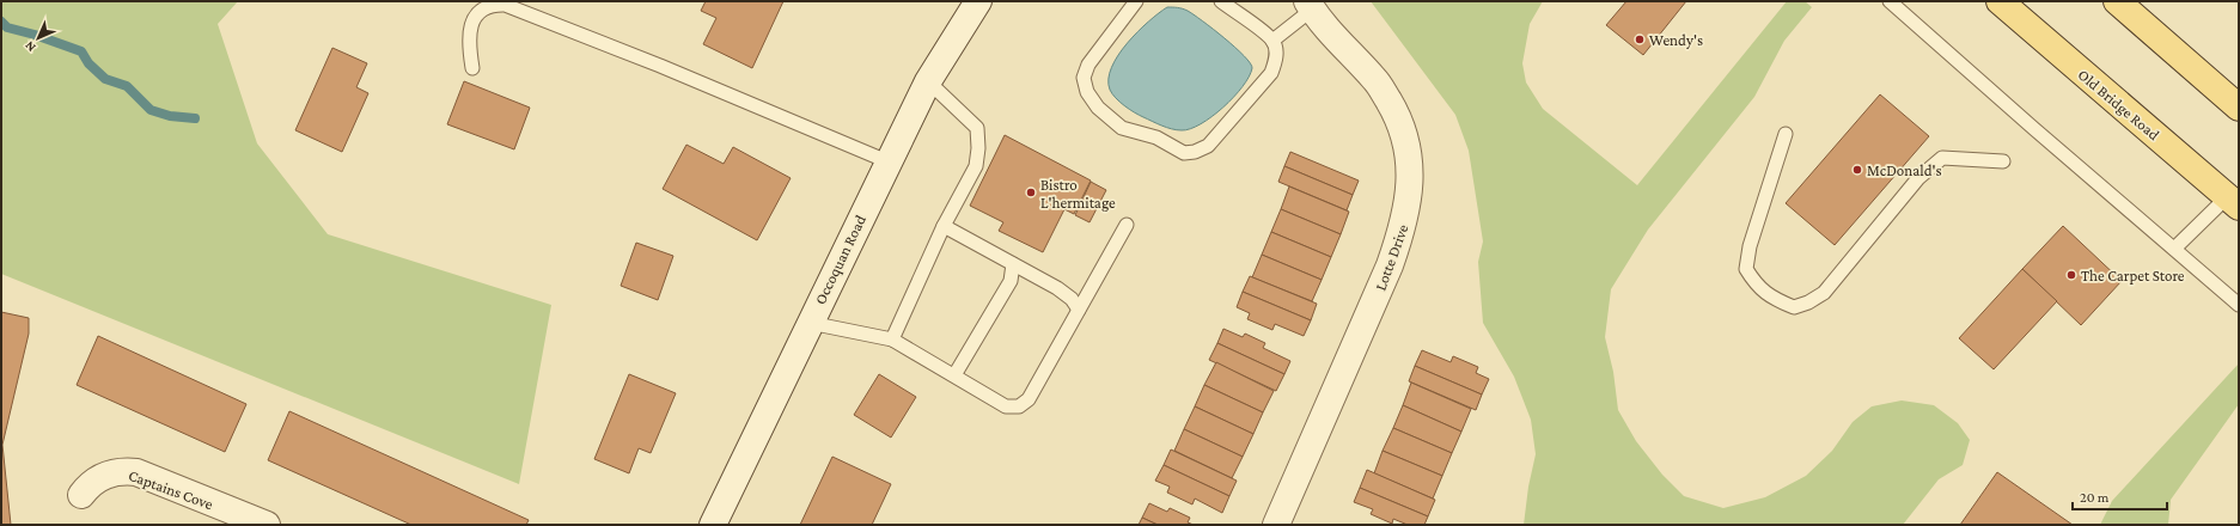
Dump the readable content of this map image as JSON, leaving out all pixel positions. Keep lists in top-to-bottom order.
{
  "streets": {
    "main road": ["Old Bridge Road"],
    "street": ["Lotte Drive", "Occoquan Road", "Captains Cove"]
  },
  "places": [
    "Wendy's",
    "McDonald's",
    "Bistro L'hermitage",
    "The Carpet Store"
  ],
  "scale_bar": "20 m",
  "north": "bottom left"
}
